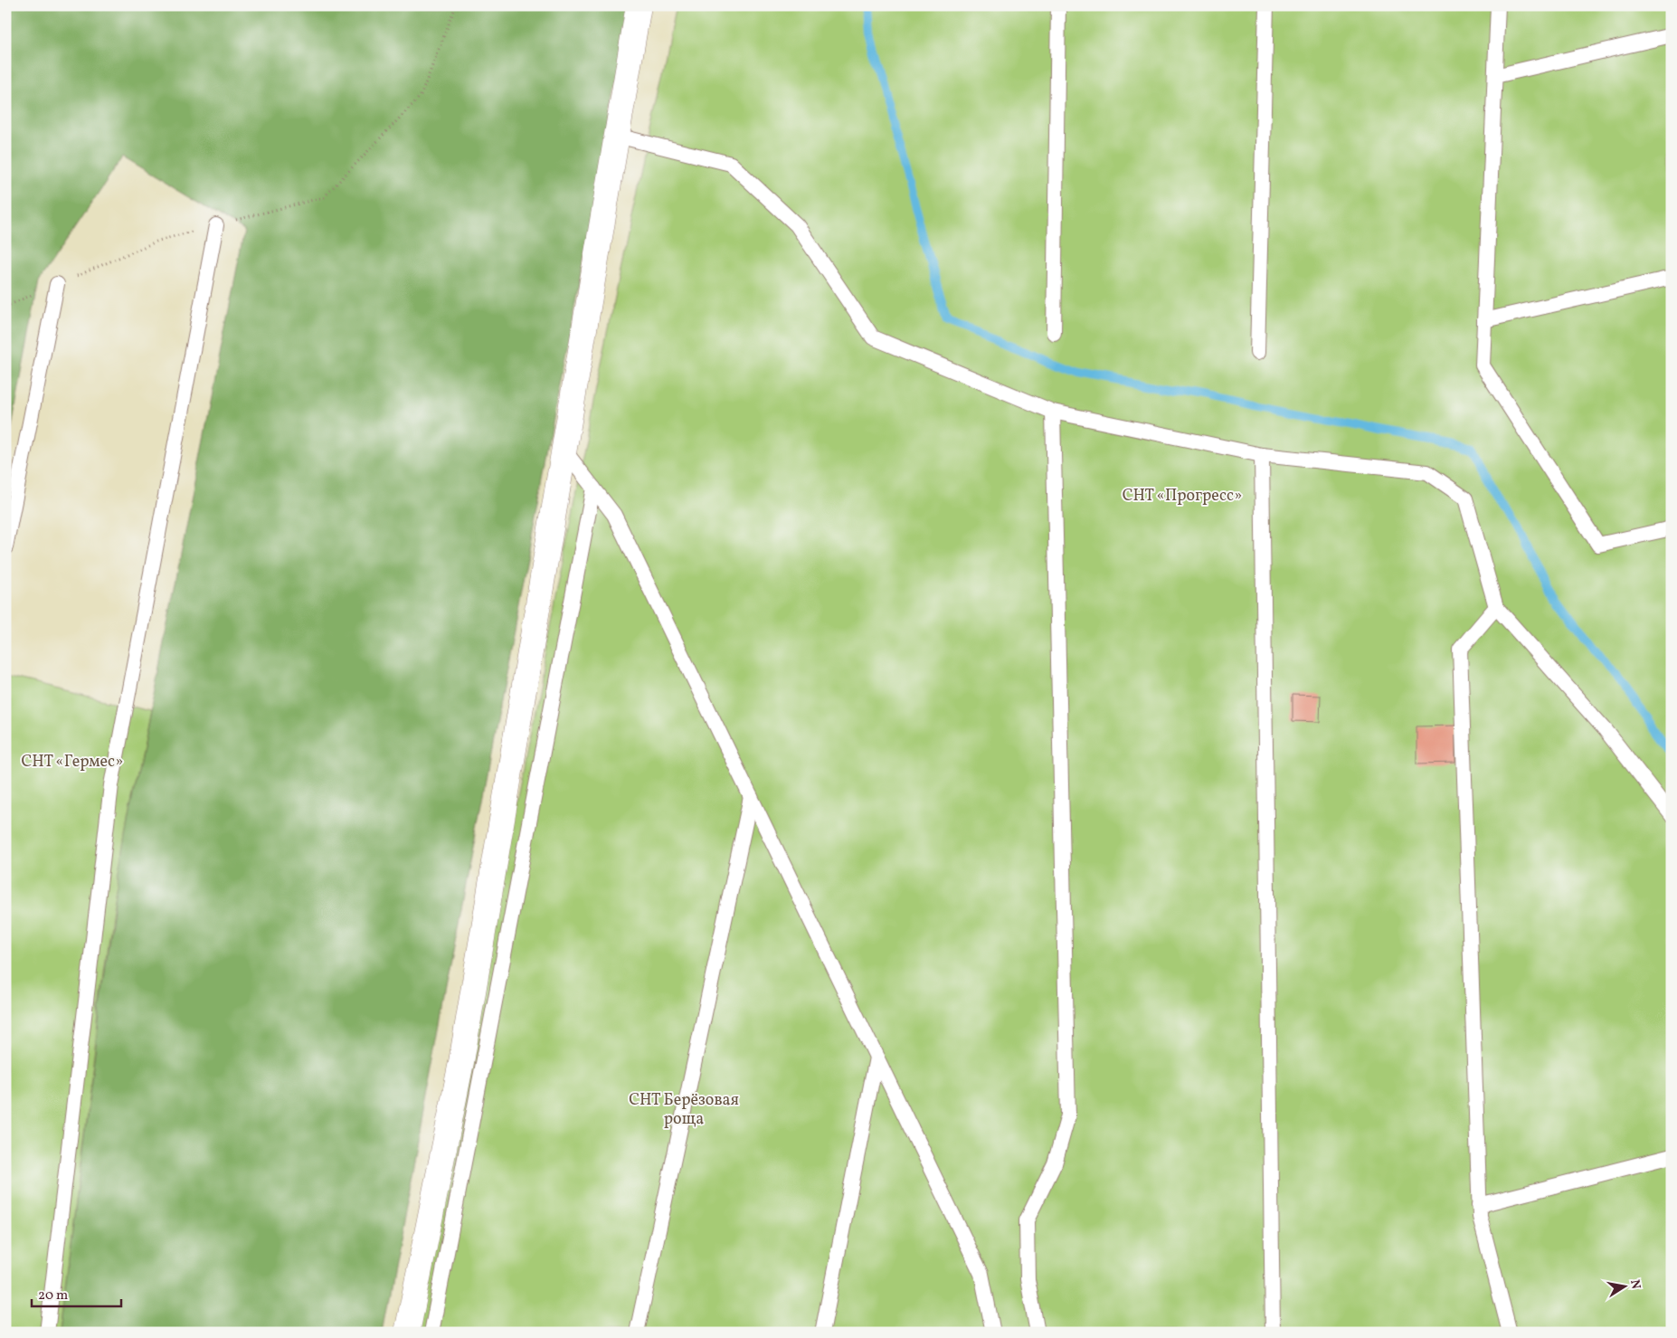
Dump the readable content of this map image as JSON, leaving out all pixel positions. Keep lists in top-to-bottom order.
{
  "parks": ["СНТ «Прогресс»", "СНТ «Гермес»", "СНТ Берёзовая роща"],
  "scale_bar": "20 m",
  "north": "right"
}
